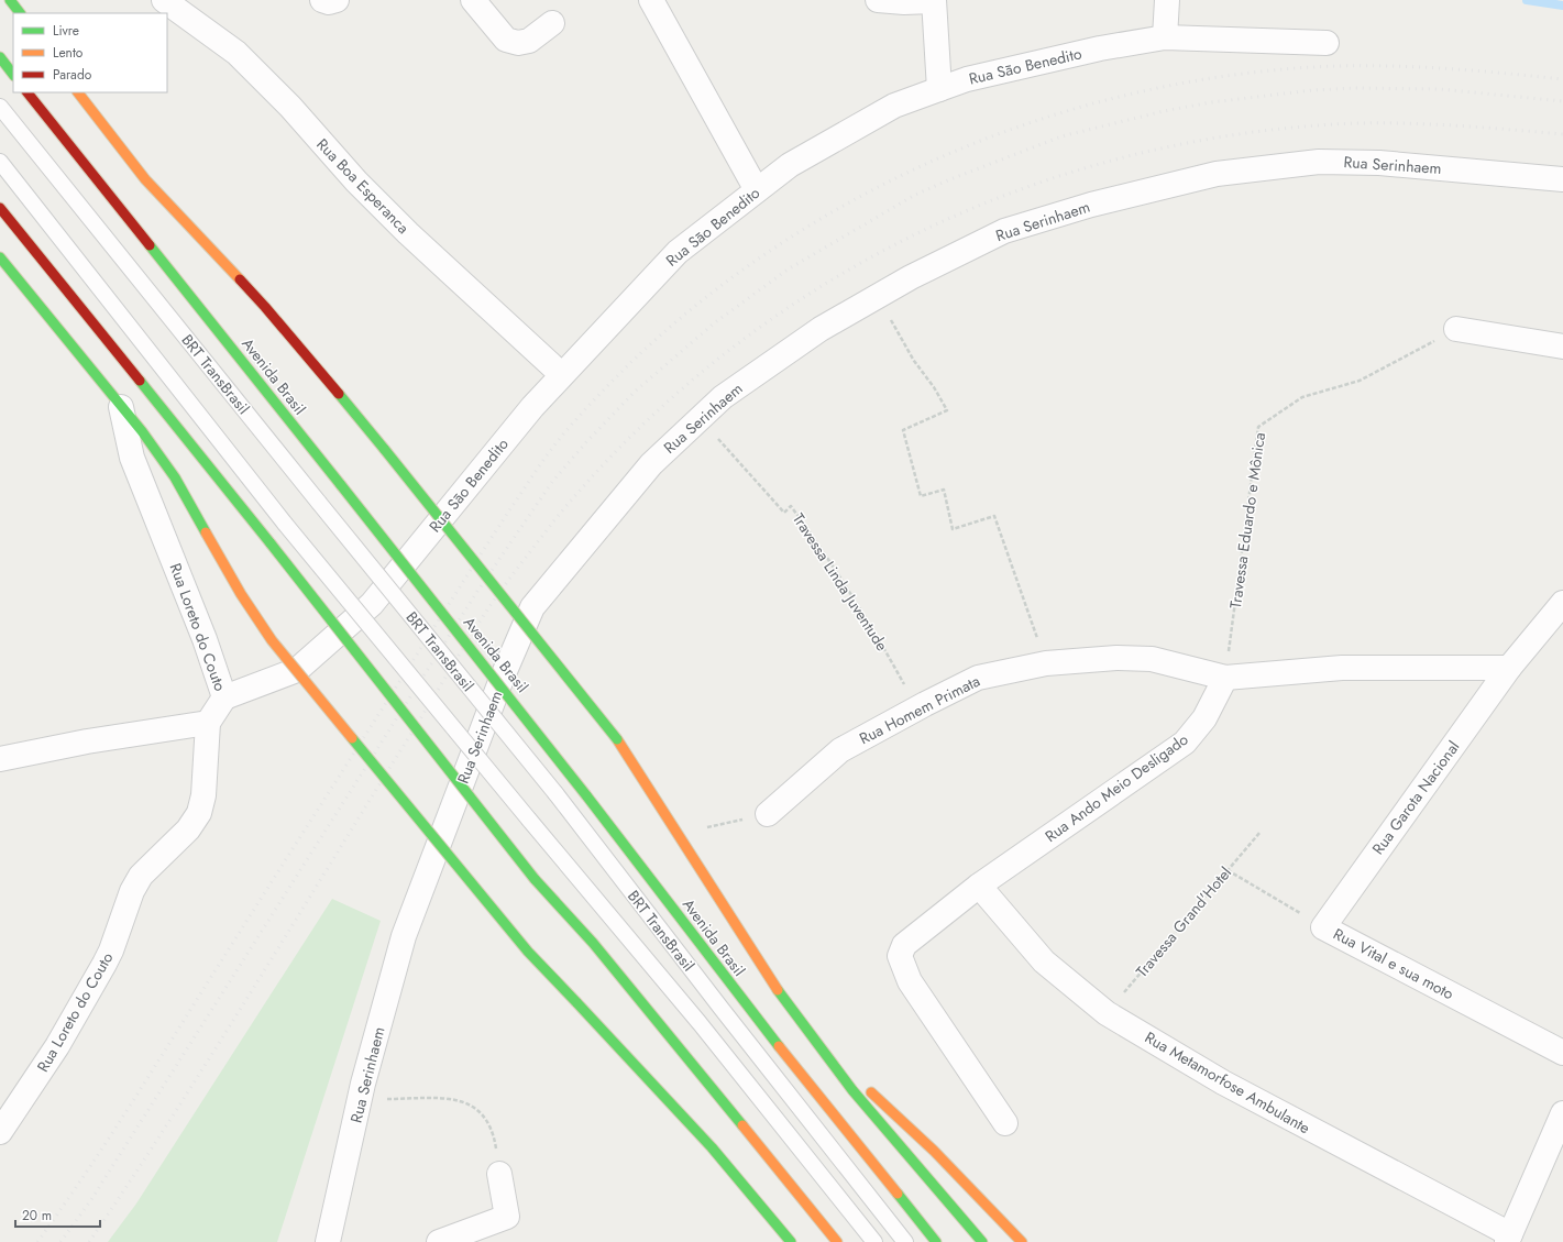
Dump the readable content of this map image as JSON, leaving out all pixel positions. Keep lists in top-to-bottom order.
{
  "streets": {
    "main road": ["Avenida Brasil"],
    "street": [
      "Rua Sāo Benedito",
      "Rua Serinhaem",
      "Rua Boa Esperanca",
      "Rua Loreto do Couto",
      "Rua Homem Primata",
      "Rua Ando Meio Desligado",
      "Rua Garota Nacional",
      "Rua Vital e sua moto",
      "Rua Metamorfose Ambulante"
    ],
    "lane": ["BRT TransBrasil"],
    "path": ["Travessa Eduardo e Mônica", "Travessa Linda Juventude", "Travessa Grand'Hotel"]
  },
  "crossings": [
    ["Rua Sāo Benedito", "Rua Boa Esperanca"],
    ["Rua Sāo Benedito", "Rua Loreto do Couto"],
    ["Rua Serinhaem", "Travessa Linda Juventude"],
    ["Travessa Eduardo e Mônica", "Rua Homem Primata"],
    ["Travessa Eduardo e Mônica", "Rua Ando Meio Desligado"],
    ["Travessa Linda Juventude", "Rua Homem Primata"],
    ["Rua Homem Primata", "Rua Ando Meio Desligado"],
    ["Rua Ando Meio Desligado", "Rua Metamorfose Ambulante"],
    ["Rua Garota Nacional", "Rua Vital e sua moto"],
    ["Travessa Grand'Hotel", "Rua Vital e sua moto"],
    ["Travessa Grand'Hotel", "Rua Metamorfose Ambulante"]
  ],
  "legend": ["Livre", "Lento", "Parado"],
  "scale_bar": "20 m"
}
